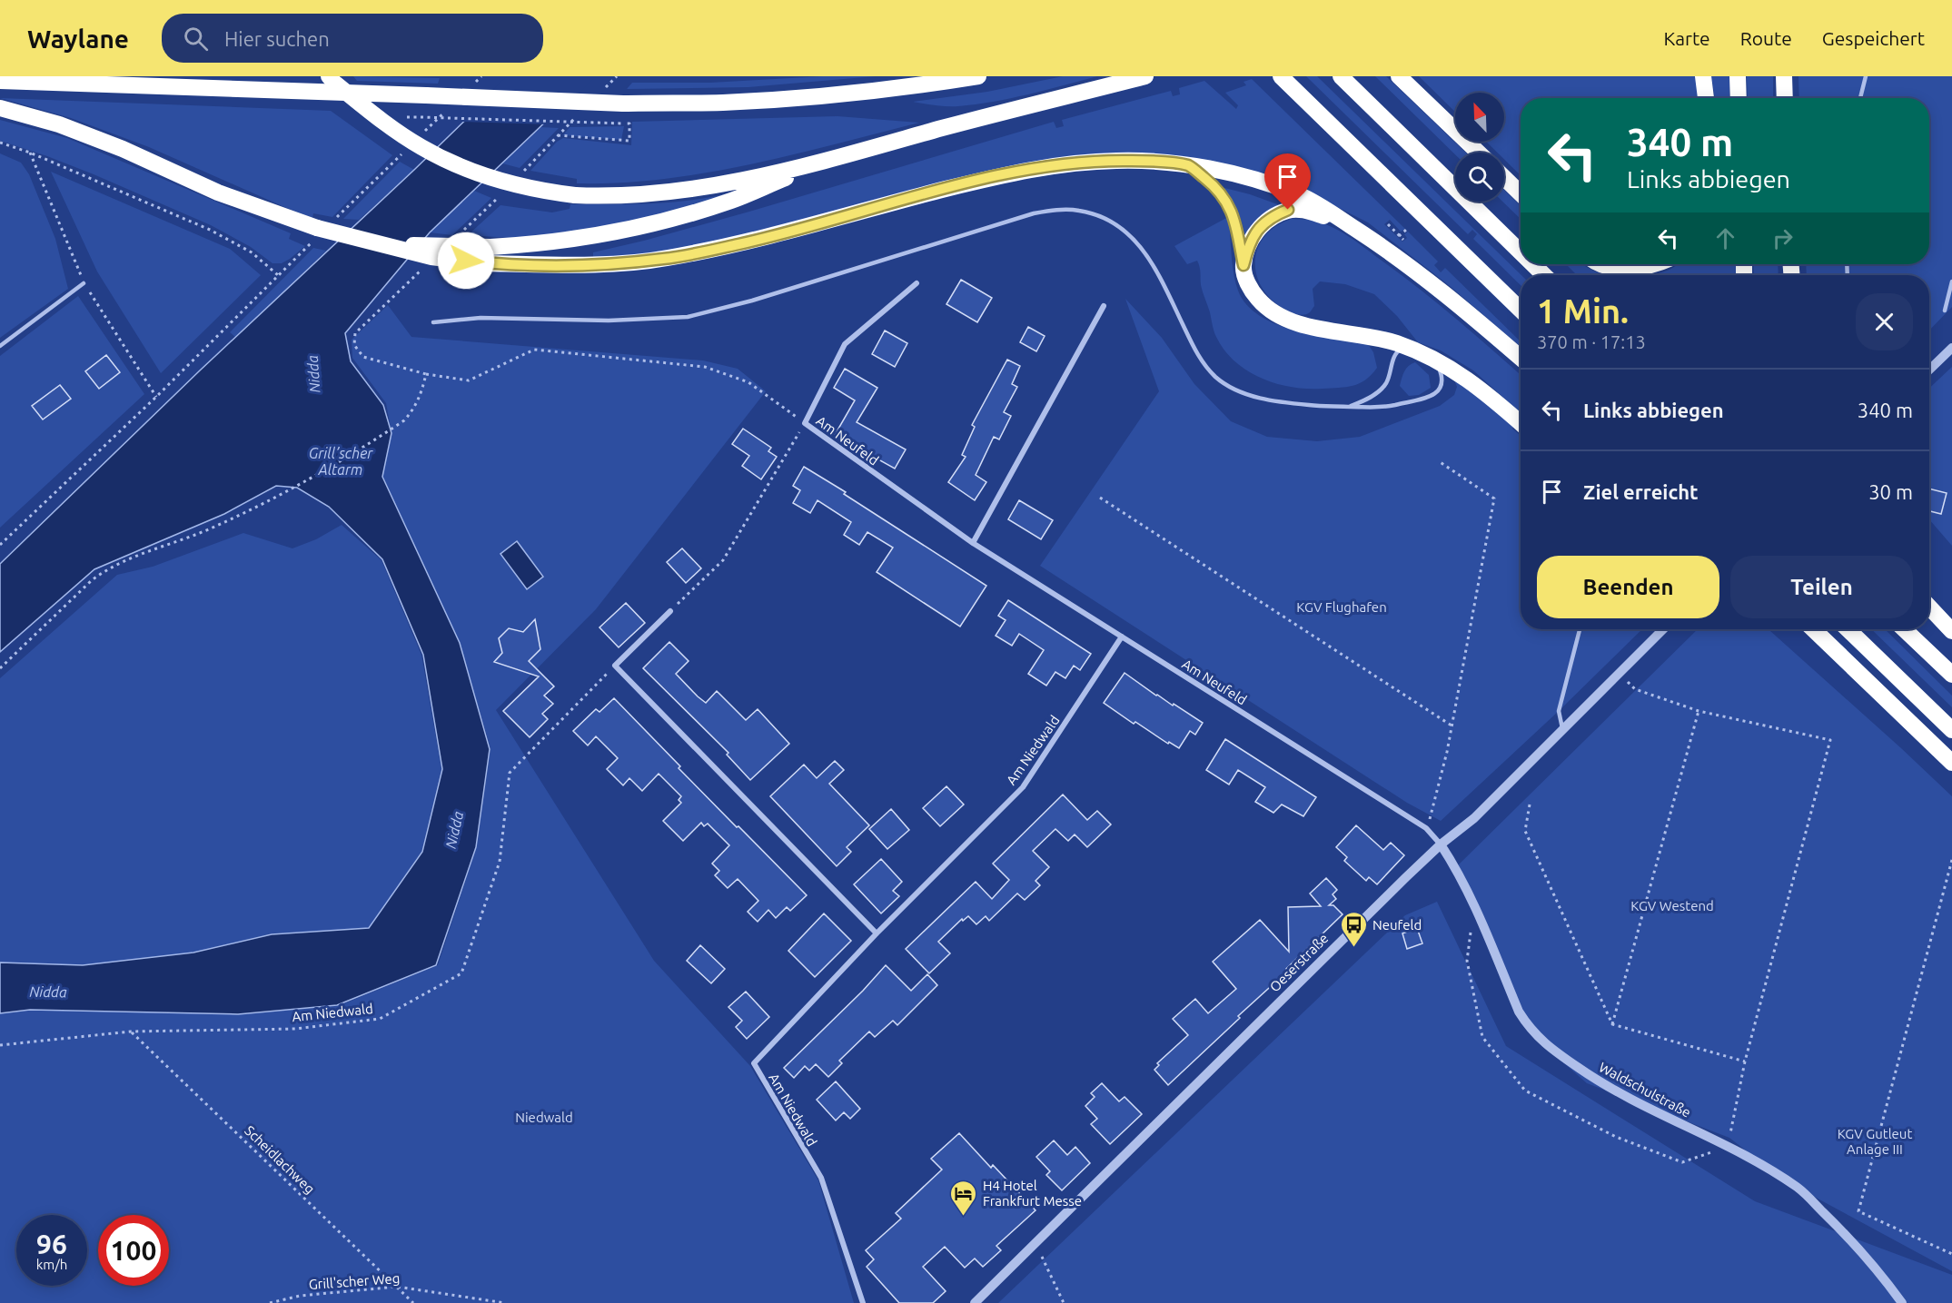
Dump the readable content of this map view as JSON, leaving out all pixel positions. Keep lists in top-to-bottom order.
{
  "streets": {
    "street": [
      "Am Neufeld",
      "Am Niedwald",
      "Oeserstraße",
      "Waldschulstraße"
    ],
    "path": ["Scheidlachweg", "Grill'scher Weg"]
  },
  "crossings": [
    ["Am Neufeld", "Am Niedwald"],
    ["Am Neufeld", "Oeserstraße"],
    ["Am Neufeld", "Waldschulstraße"],
    ["Am Niedwald", "Scheidlachweg"],
    ["Oeserstraße", "Waldschulstraße"],
    ["Scheidlachweg", "Grill'scher Weg"]
  ],
  "water": ["Nidda", "Grill’scher Altarm"],
  "parks": [
    "KGV Flughafen",
    "KGV Westend",
    "Niedwald",
    "KGV Gutleut Anlage III"
  ],
  "places": {
    "bus stop": ["Neufeld"],
    "hotel": ["H4 Hotel Frankfurt Messe"]
  },
  "north": "top left",
  "page": {
    "header": "Waylane",
    "search": "Hier suchen",
    "nav": ["Karte", "Route", "Gespeichert"],
    "turn": ["340 m", "Links abbiegen"],
    "heading": ["1 Min.", "370 m · 17:13"],
    "list": [
      {
        "name": "Links abbiegen",
        "value": "340 m"
      },
      {
        "name": "Ziel erreicht",
        "value": "30 m"
      }
    ],
    "buttons": ["Beenden", "Teilen"],
    "speed": "96 km/h",
    "limit": "100"
  }
}
